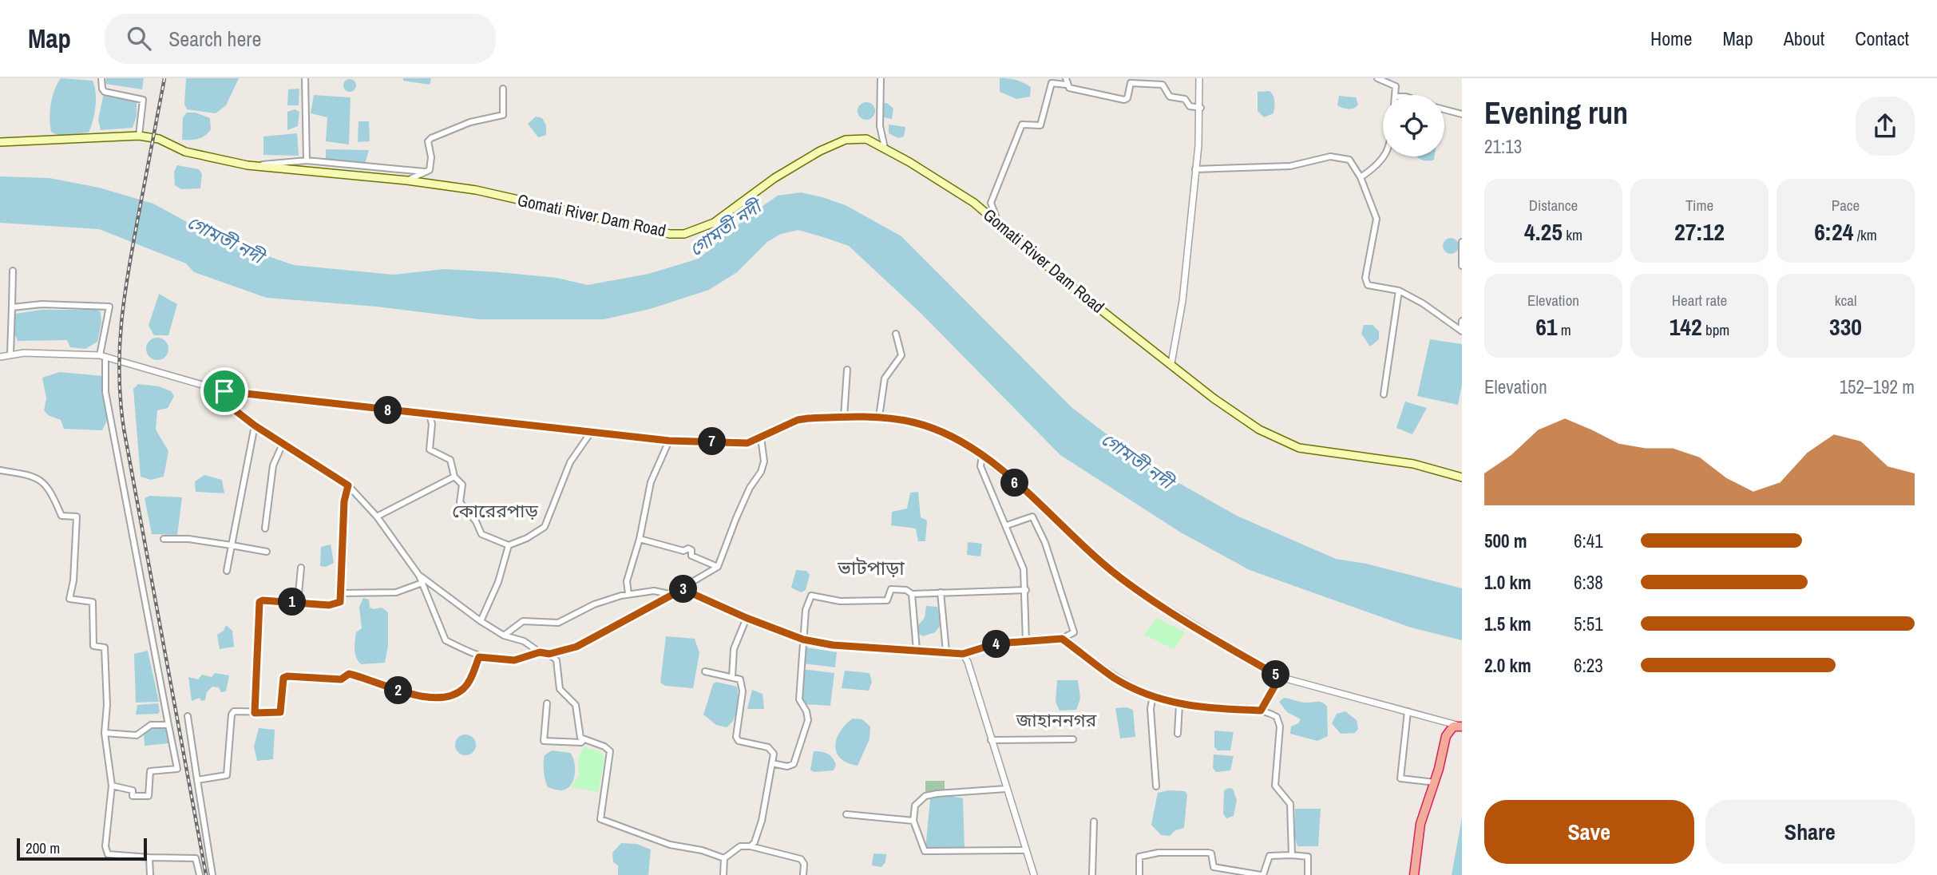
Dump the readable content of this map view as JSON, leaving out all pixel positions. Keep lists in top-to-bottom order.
{
  "streets": {
    "main road": ["Gomati River Dam Road"]
  },
  "districts": ["কোরেরপাড়", "ভাটপাড়া", "জাহাননগর"],
  "water": ["গোমতী নদী"],
  "scale_bar": "200 m",
  "page": {
    "header": "Map",
    "search": "Search here",
    "nav": [
      "Home",
      "Map",
      "About",
      "Contact"
    ],
    "heading": ["Evening run", "21:13"],
    "stats": [
      ["Distance", "4.25 km"],
      ["Time", "27:12"],
      ["Pace", "6:24 /km"],
      ["Elevation", "61 m"],
      ["Heart rate", "142 bpm"],
      ["kcal", "330"]
    ],
    "chart": ["Elevation", "152–192 m"],
    "pins": [
      "8",
      "7",
      "6",
      "3",
      "1",
      "4",
      "5",
      "2"
    ],
    "list": [
      {
        "name": "500 m",
        "note": "6:41"
      },
      {
        "name": "1.0 km",
        "note": "6:38"
      },
      {
        "name": "1.5 km",
        "note": "5:51"
      },
      {
        "name": "2.0 km",
        "note": "6:23"
      }
    ],
    "buttons": ["Save", "Share"],
    "scale": "200 m"
  }
}
